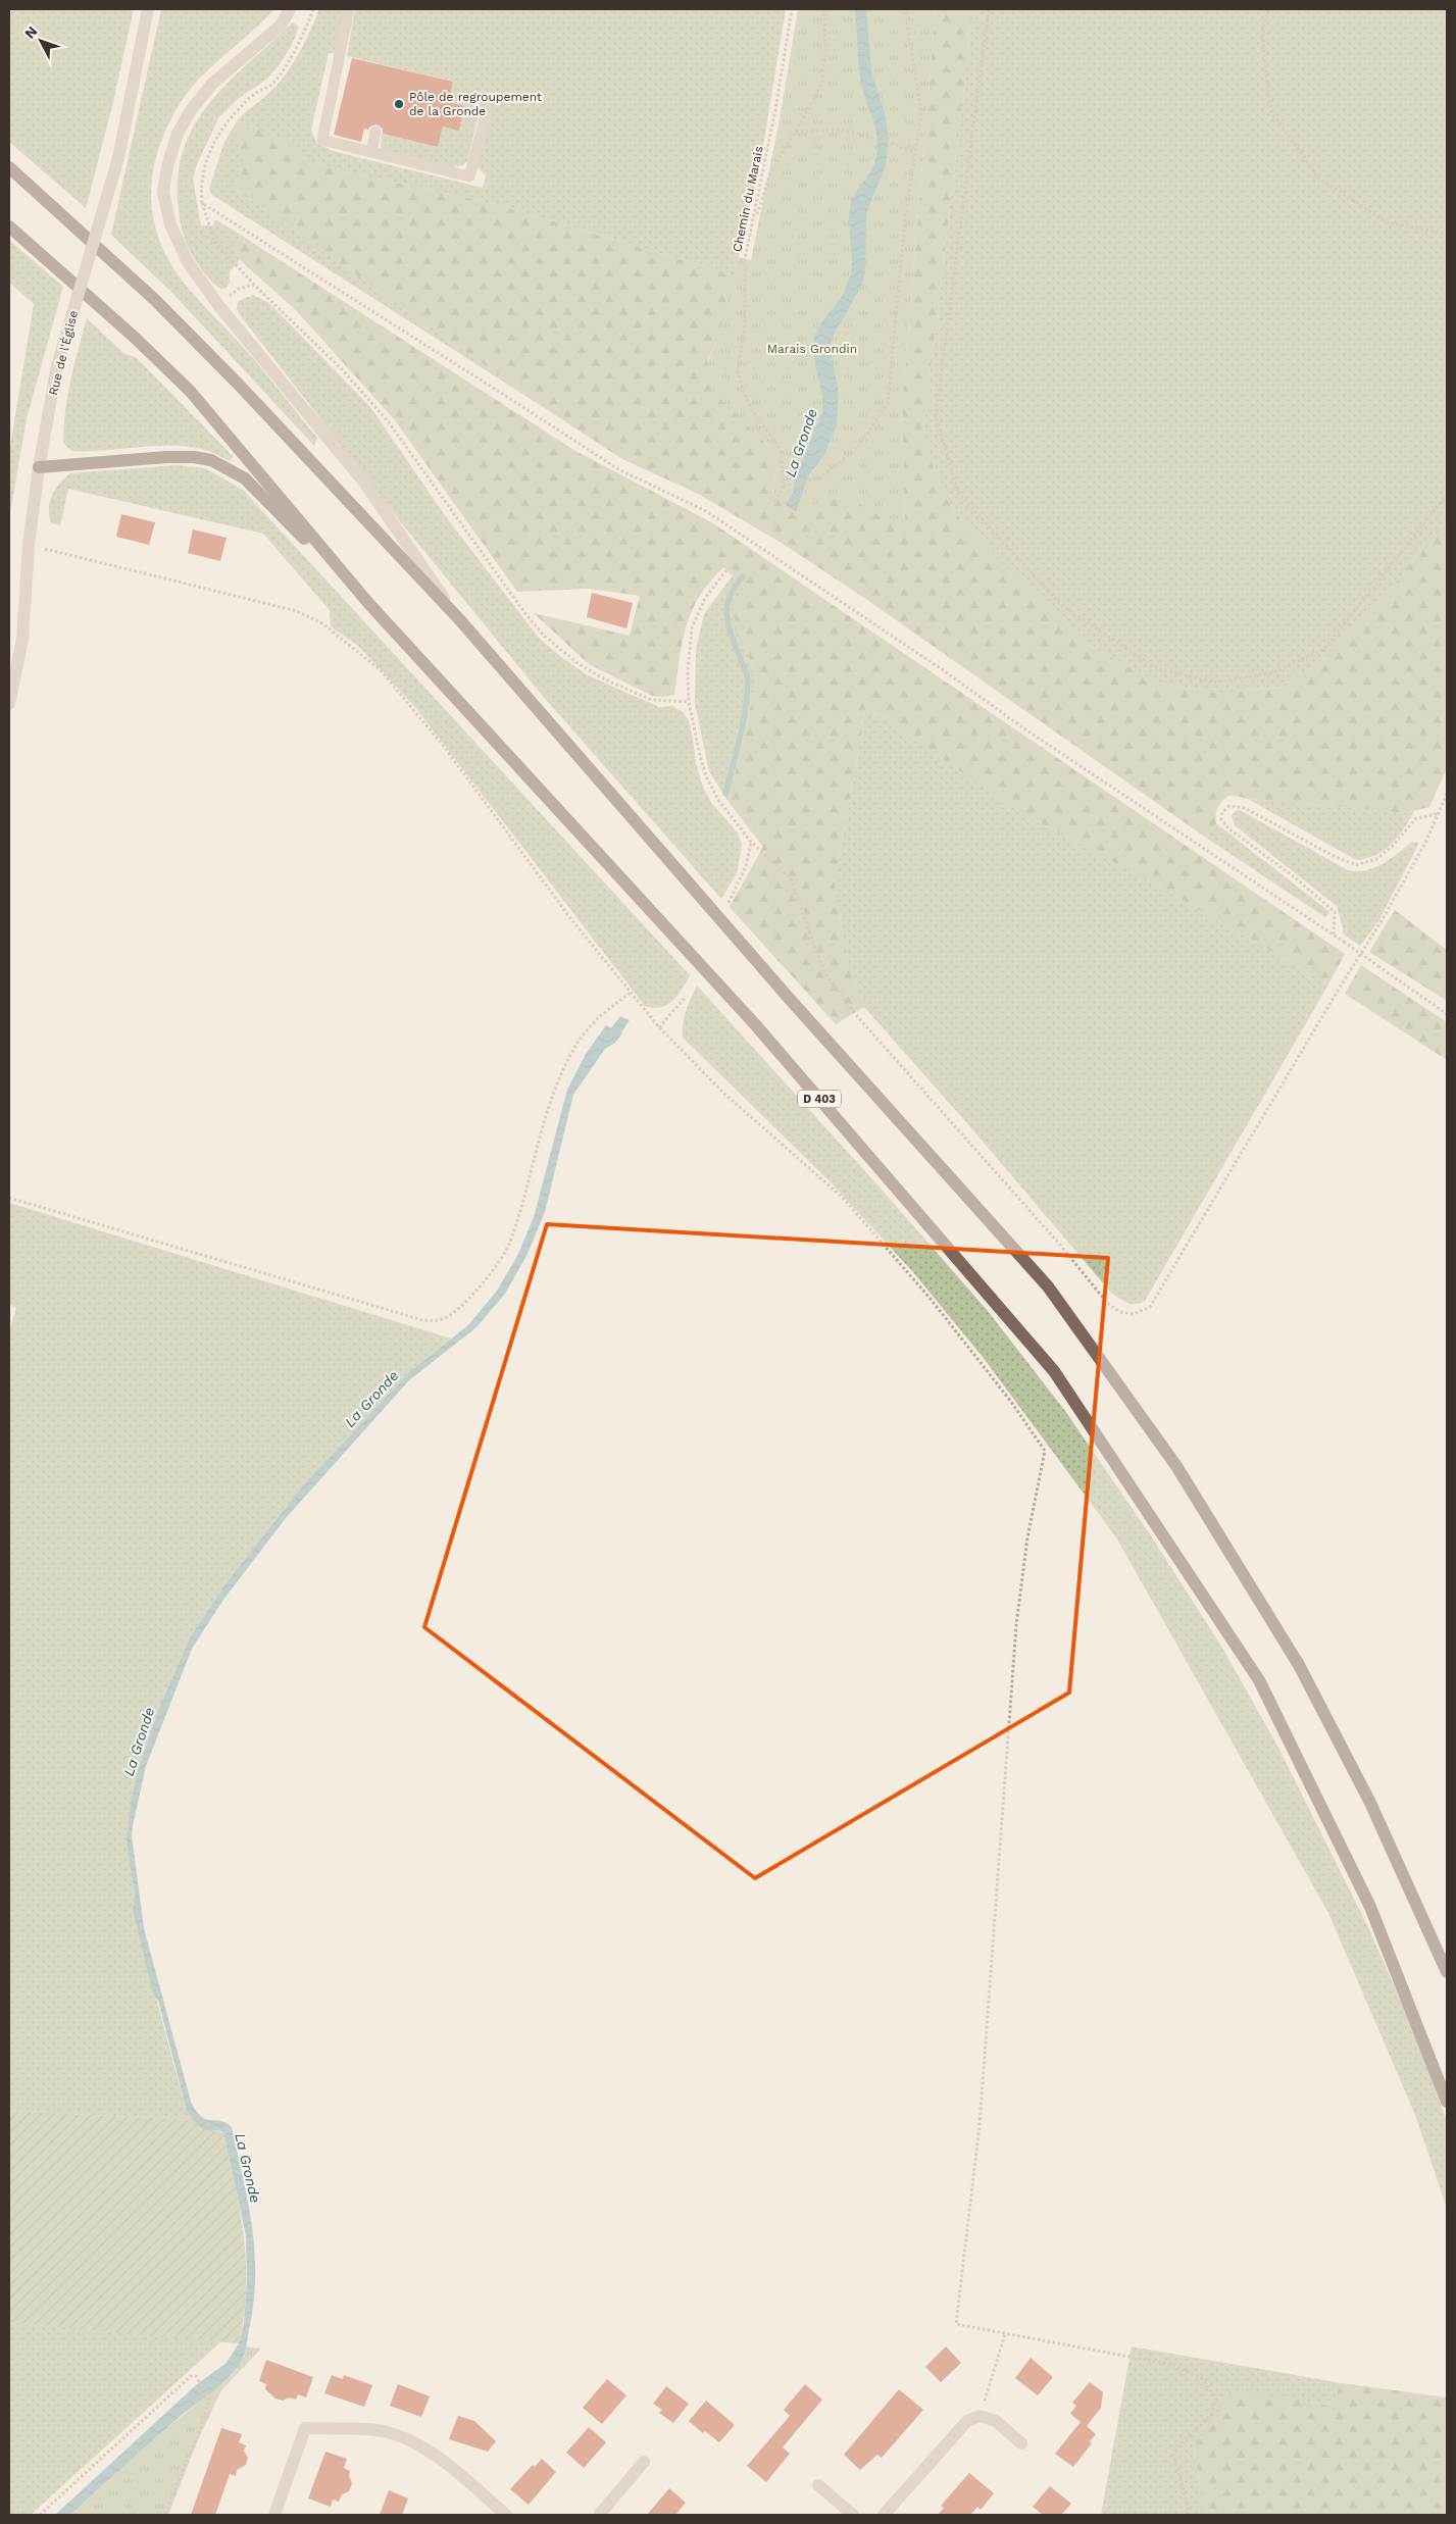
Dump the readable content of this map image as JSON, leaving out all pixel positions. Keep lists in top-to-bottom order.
{
  "streets": {
    "main road": ["D 403"],
    "street": ["Rue de l'Église"],
    "path": ["Chemin du Marais"]
  },
  "water": ["La Gronde"],
  "parks": ["Marais Grondin"],
  "places": ["Pôle de regroupement de la Gronde"],
  "north": "top left"
}
